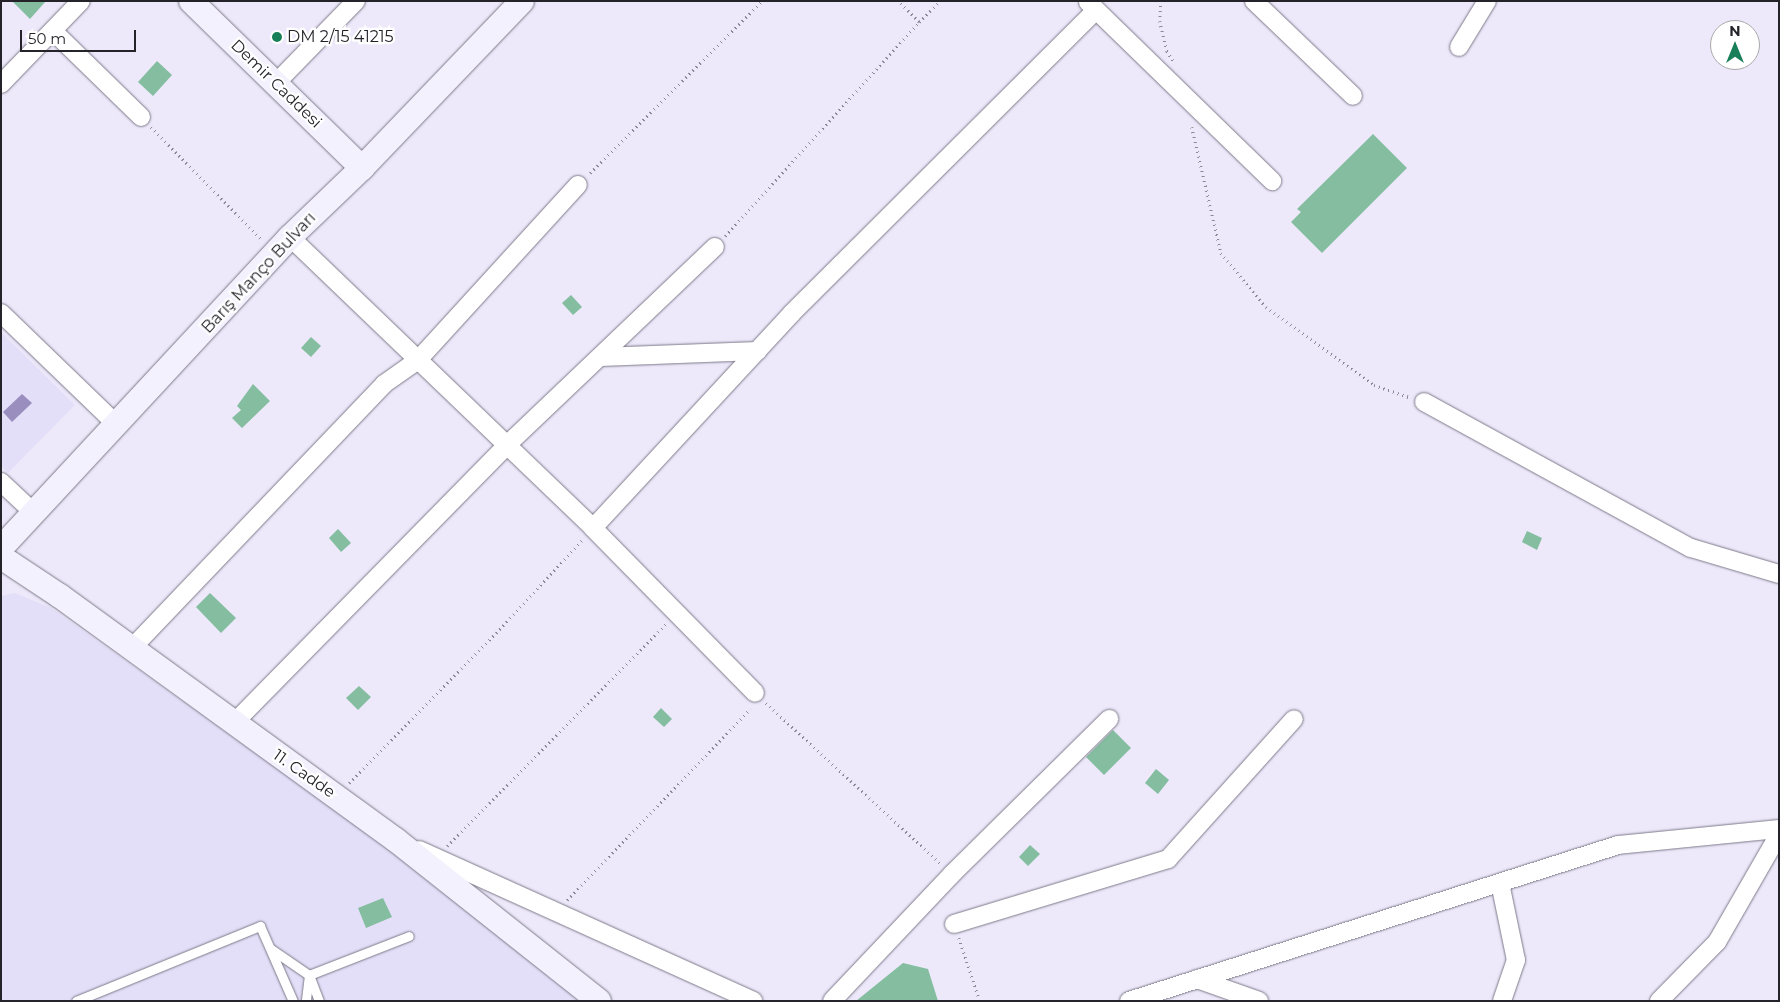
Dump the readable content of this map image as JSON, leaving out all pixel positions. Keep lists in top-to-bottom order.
{
  "streets": {
    "street": ["Demir Caddesi", "Barış Manço Bulvarı", "11. Cadde"]
  },
  "crossings": [
    ["Demir Caddesi", "Barış Manço Bulvarı"]
  ],
  "places": ["DM 2/15 41215"],
  "scale_bar": "50 m",
  "north": "top"
}
